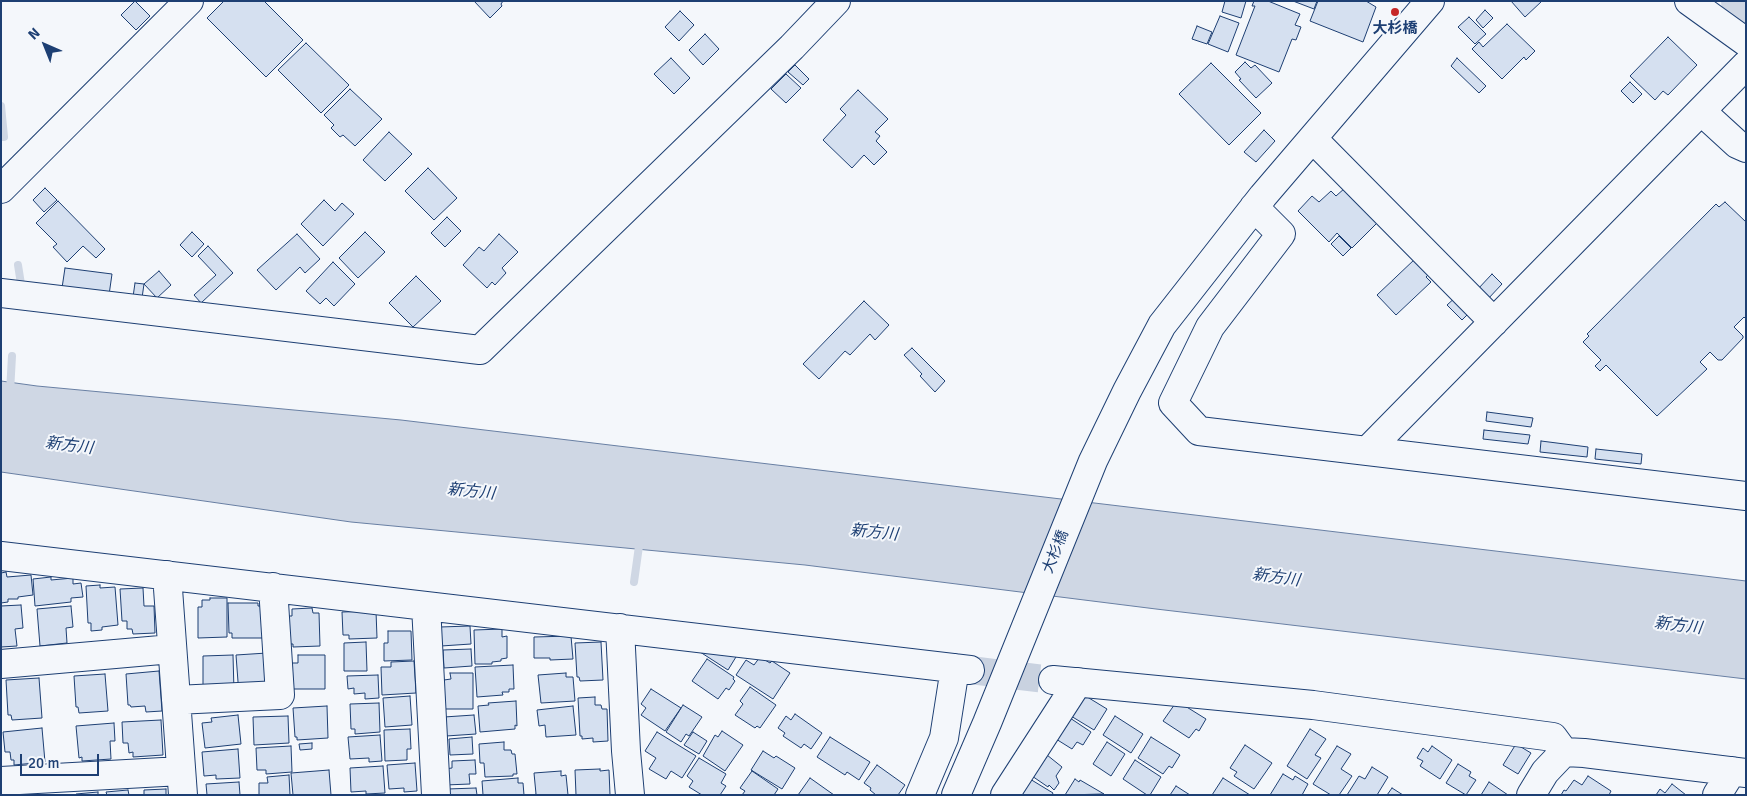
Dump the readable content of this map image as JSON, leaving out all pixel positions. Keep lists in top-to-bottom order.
{
  "streets": {
    "street": ["大杉橋"]
  },
  "water": ["新方川"],
  "places": ["大杉橋"],
  "scale_bar": "20 m",
  "north": "top left"
}
